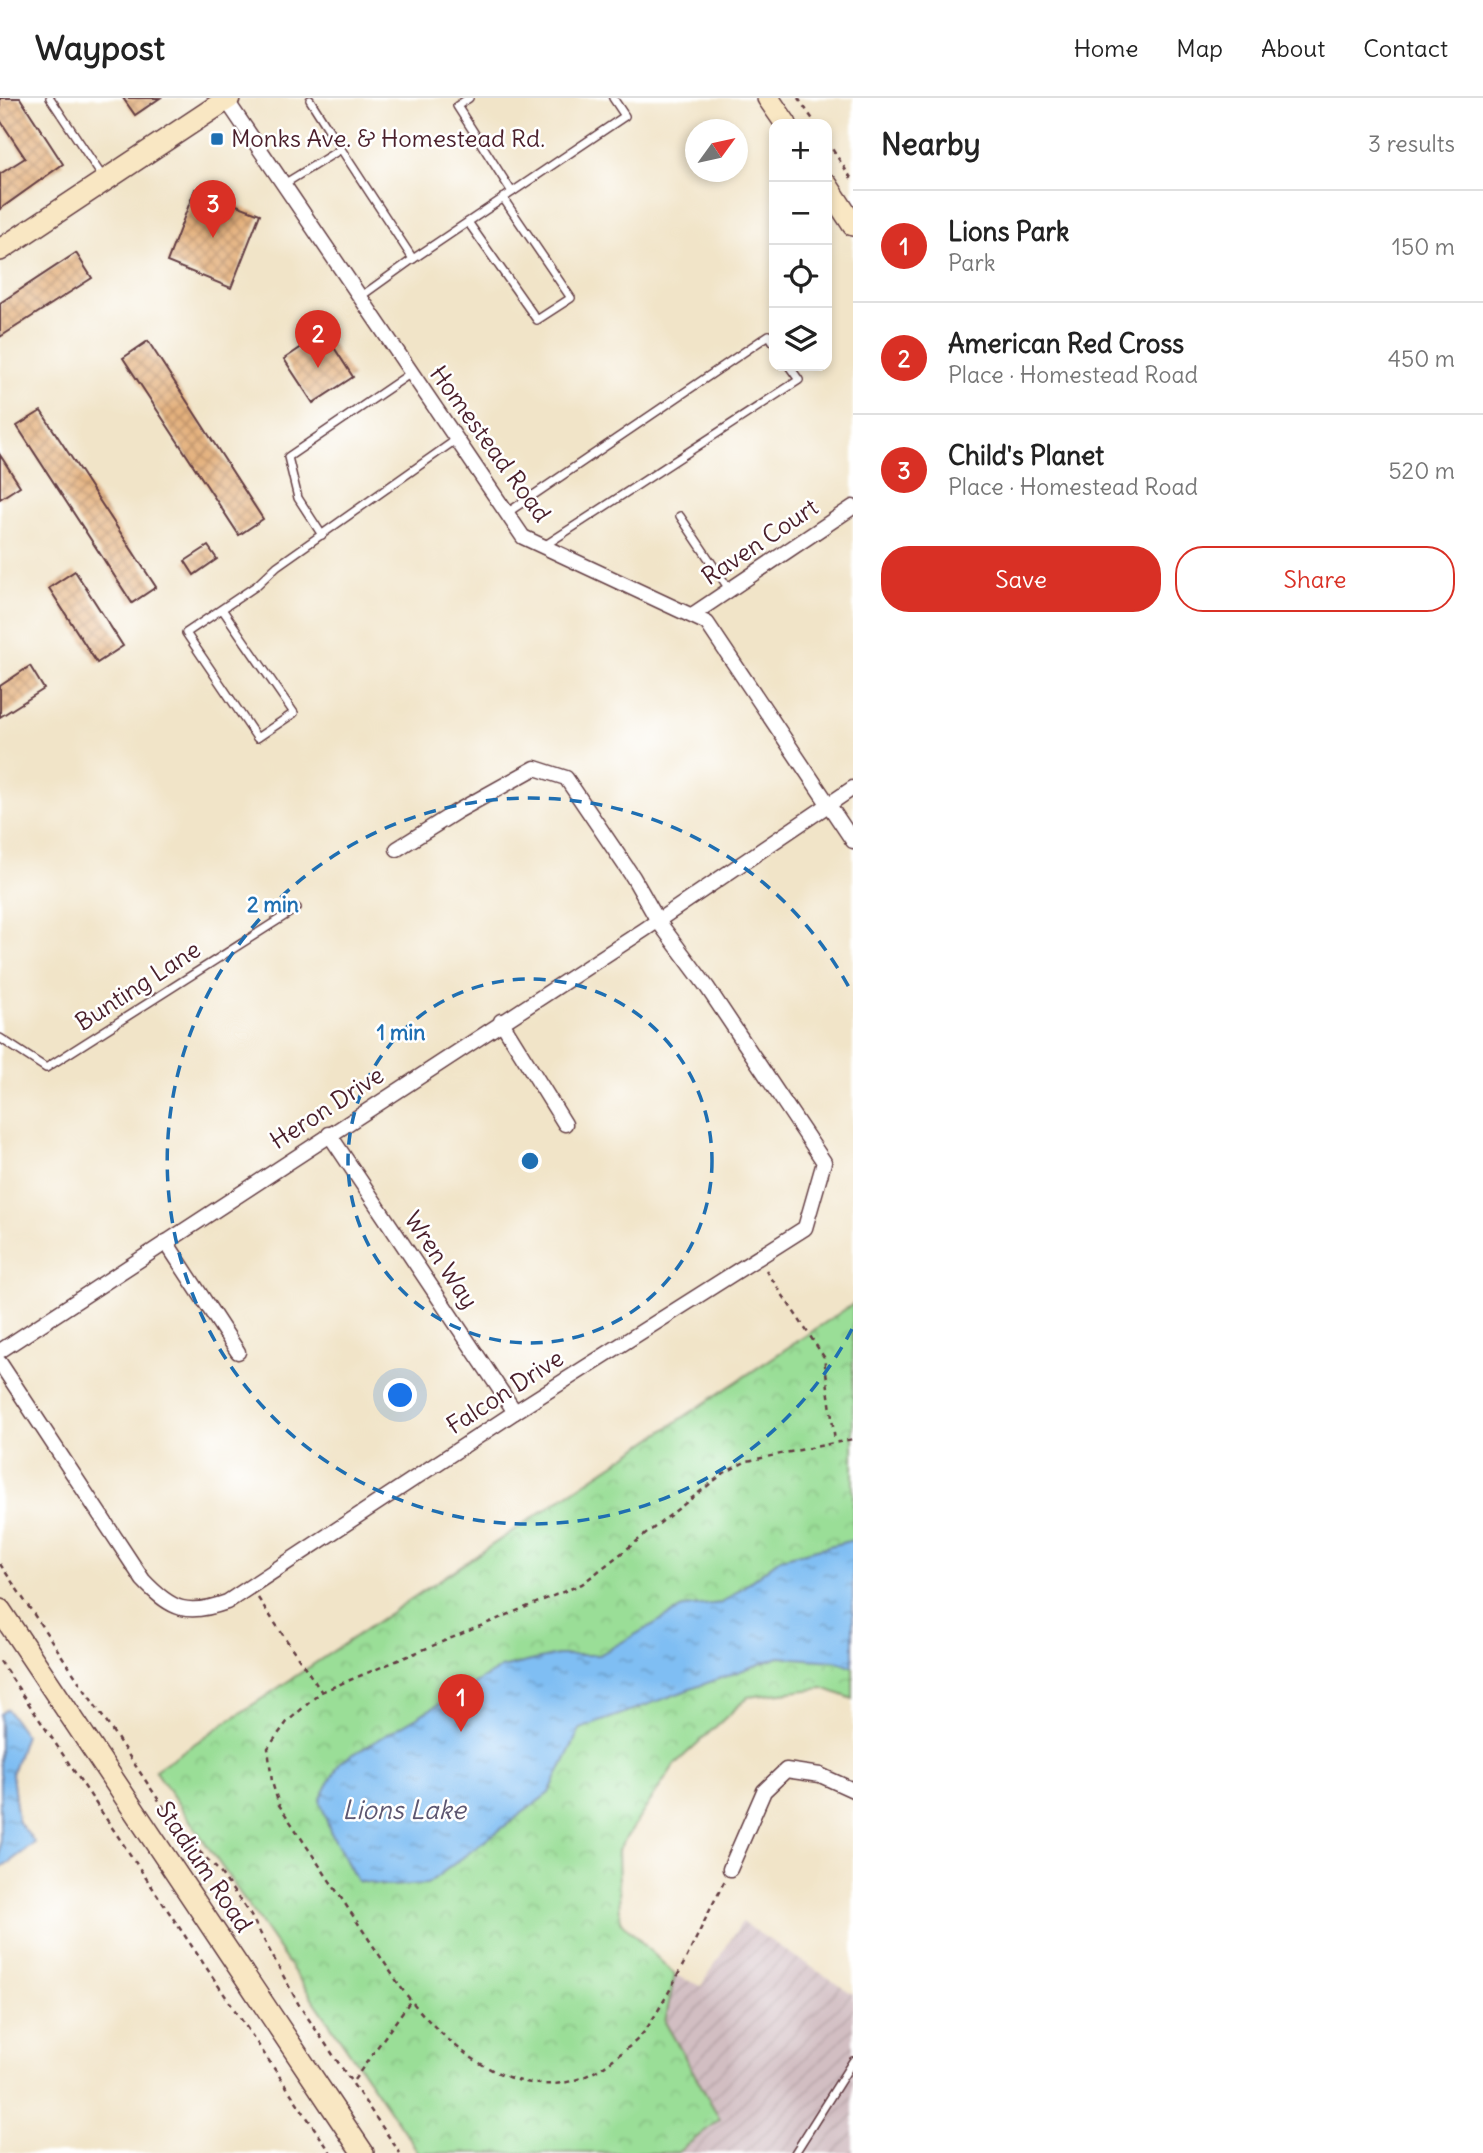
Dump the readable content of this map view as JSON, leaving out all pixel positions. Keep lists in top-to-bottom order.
{
  "streets": {
    "street": [
      "Homestead Road",
      "Raven Court",
      "Heron Drive",
      "Wren Way",
      "Falcon Drive",
      "Stadium Road"
    ],
    "lane": ["Bunting Lane"]
  },
  "crossings": [
    ["Homestead Road", "Raven Court"],
    ["Homestead Road", "Heron Drive"],
    ["Heron Drive", "Wren Way"],
    ["Heron Drive", "Falcon Drive"],
    ["Wren Way", "Falcon Drive"]
  ],
  "water": ["Lions Lake"],
  "places": {
    "transit": ["Monks Ave. & Homestead Rd."]
  },
  "north": "top right",
  "page": {
    "header": "Waypost",
    "nav": [
      "Home",
      "Map",
      "About",
      "Contact"
    ],
    "heading": ["Nearby", "3 results"],
    "map_buttons": ["+", "−"],
    "pins": ["3", "2", "1"],
    "list": [
      {
        "mark": "1",
        "name": "Lions Park",
        "note": "Park",
        "value": "150 m"
      },
      {
        "mark": "2",
        "name": "American Red Cross",
        "note": "Place · Homestead Road",
        "value": "450 m"
      },
      {
        "mark": "3",
        "name": "Child's Planet",
        "note": "Place · Homestead Road",
        "value": "520 m"
      }
    ],
    "buttons": ["Save", "Share"]
  },
  "rings": ["2 min", "1 min"]
}
